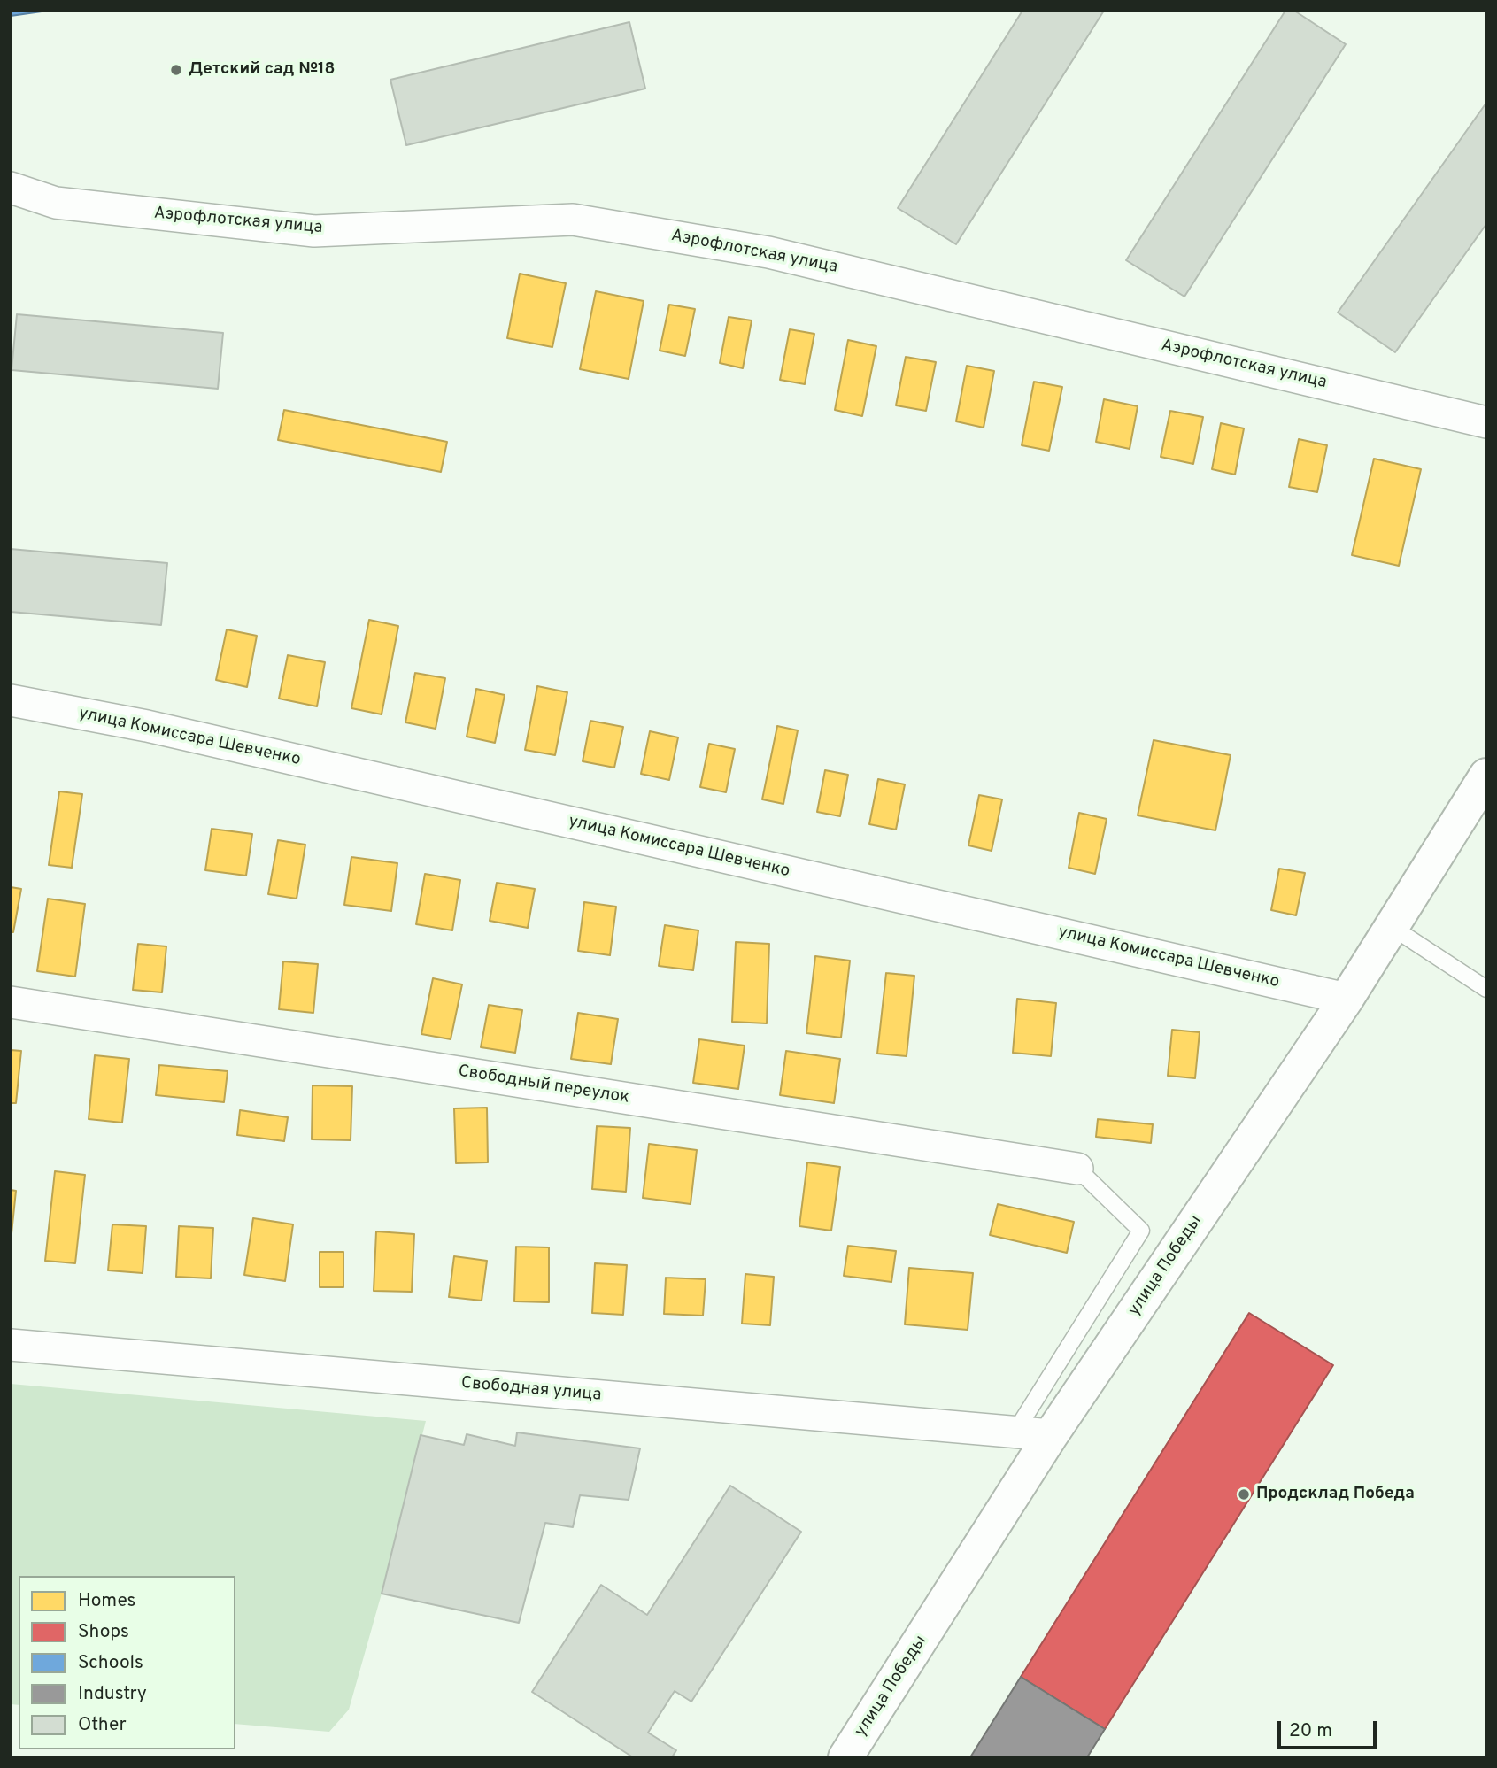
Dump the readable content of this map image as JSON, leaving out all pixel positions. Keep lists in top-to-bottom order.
{
  "streets": {
    "street": [
      "Аэрофлотская улица",
      "улица Комиссара Шевченко",
      "Свободный переулок",
      "улица Победы",
      "Свободная улица"
    ]
  },
  "crossings": [
    ["улица Комиссара Шевченко", "улица Победы"],
    ["улица Победы", "Свободная улица"]
  ],
  "places": ["Детский сад №18", "Продсклад Победа"],
  "legend": [
    "Homes",
    "Shops",
    "Schools",
    "Industry",
    "Other"
  ],
  "scale_bar": "20 m"
}
